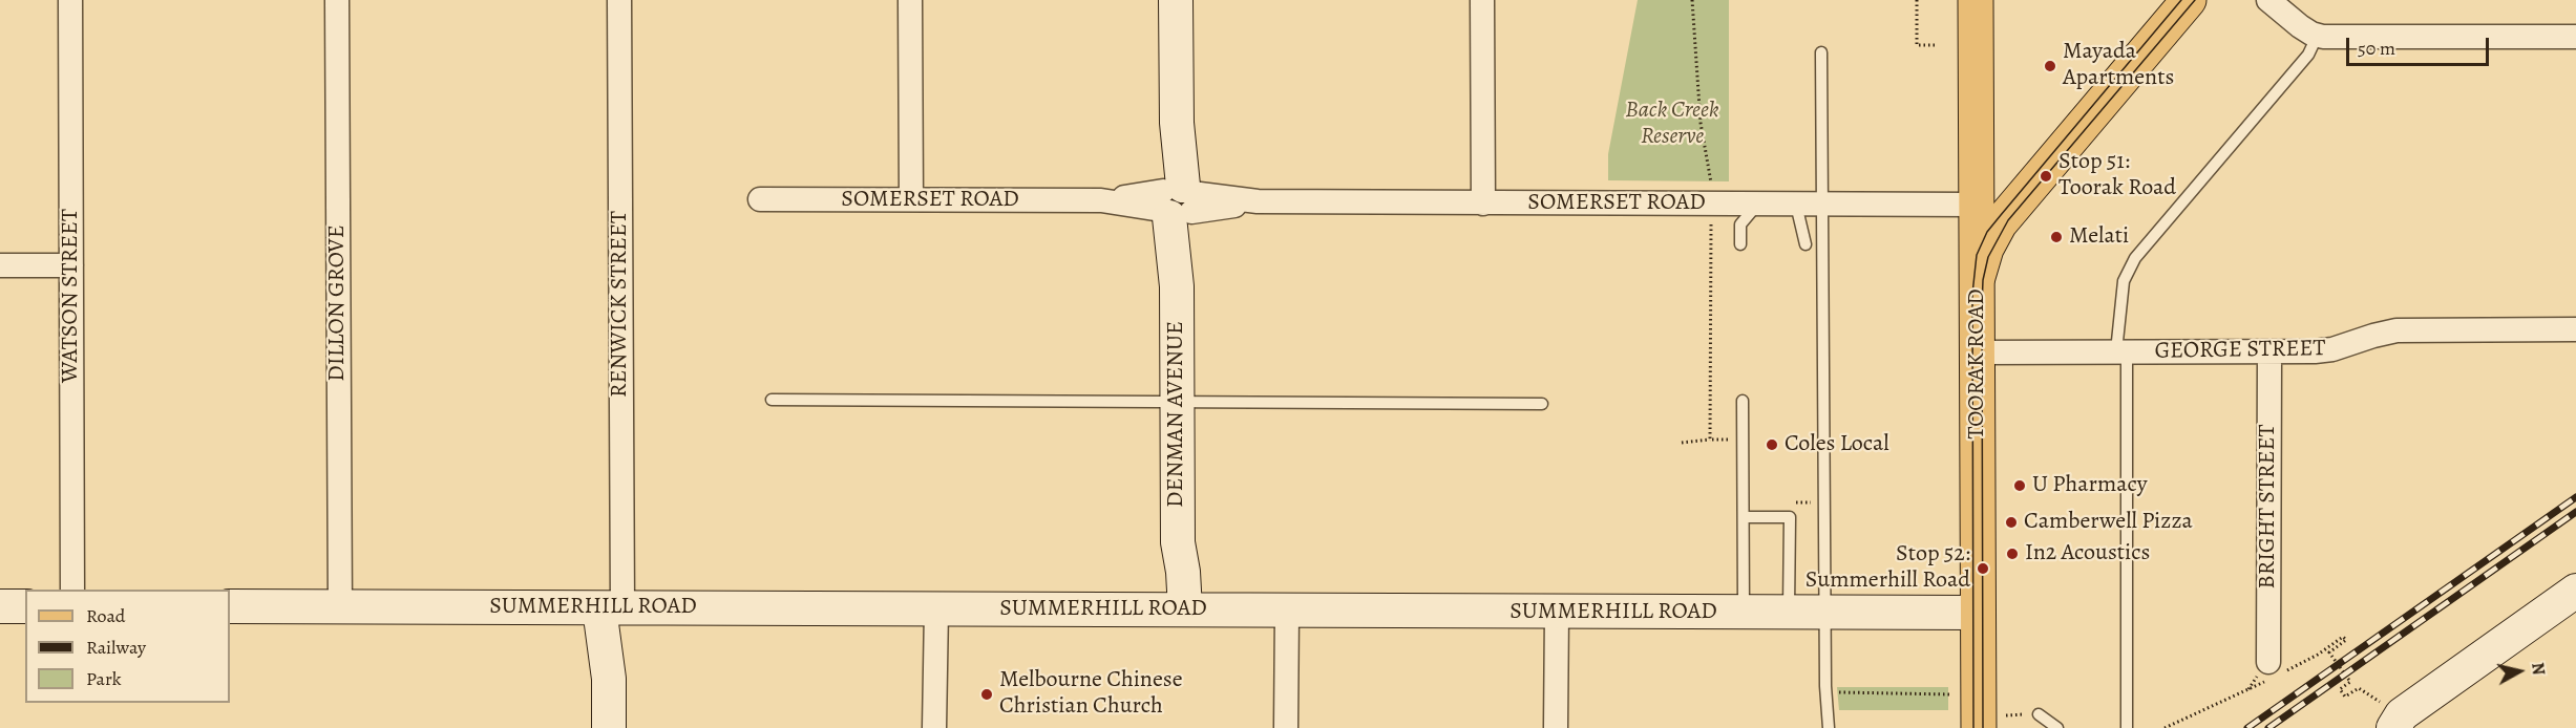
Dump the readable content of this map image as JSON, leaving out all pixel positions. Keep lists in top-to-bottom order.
{
  "streets": {
    "main road": ["TOORAK ROAD", "DENMAN AVENUE", "SUMMERHILL ROAD"],
    "street": [
      "SOMERSET ROAD",
      "WATSON STREET",
      "DILLON GROVE",
      "RENWICK STREET",
      "GEORGE STREET",
      "BRIGHT STREET"
    ]
  },
  "crossings": [
    ["SOMERSET ROAD", "TOORAK ROAD"],
    ["SOMERSET ROAD", "DENMAN AVENUE"],
    ["DILLON GROVE", "SUMMERHILL ROAD"],
    ["RENWICK STREET", "SUMMERHILL ROAD"],
    ["GEORGE STREET", "TOORAK ROAD"],
    ["GEORGE STREET", "BRIGHT STREET"],
    ["TOORAK ROAD", "SUMMERHILL ROAD"],
    ["DENMAN AVENUE", "SUMMERHILL ROAD"]
  ],
  "parks": ["Back Creek Reserve"],
  "places": [
    "Mayada Apartments",
    "Stop 51: Toorak Road",
    "Melati",
    "Coles Local",
    "U Pharmacy",
    "Camberwell Pizza",
    "In2 Acoustics",
    "Stop 52: Summerhill Road",
    "Melbourne Chinese Christian Church"
  ],
  "legend": ["Road", "Railway", "Park"],
  "scale_bar": "50 m",
  "north": "right"
}
